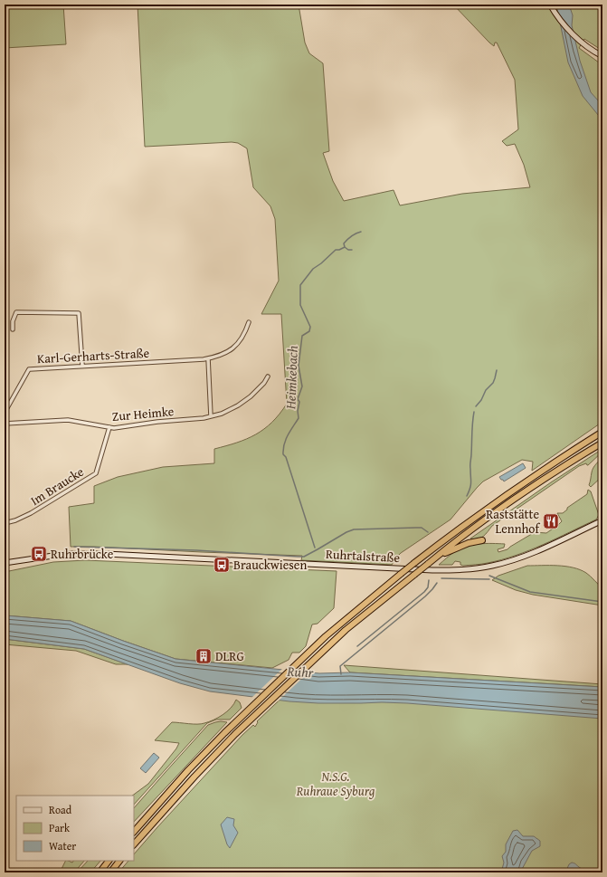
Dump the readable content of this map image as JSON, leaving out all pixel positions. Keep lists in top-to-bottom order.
{
  "streets": {
    "main road": ["Ruhrtalstraße"],
    "street": ["Karl-Gerharts-Straße", "Zur Heimke", "Im Braucke"]
  },
  "crossings": [
    ["Zur Heimke", "Im Braucke"]
  ],
  "water": ["Heimkebach", "Ruhr"],
  "parks": ["N.S.G. Ruhraue Syburg"],
  "places": {
    "restaurant": ["Raststätte Lennhof"],
    "bus stop": ["Ruhrbrücke", "Brauckwiesen"],
    "building": ["DLRG"]
  },
  "legend": ["Road", "Park", "Water"]
}
